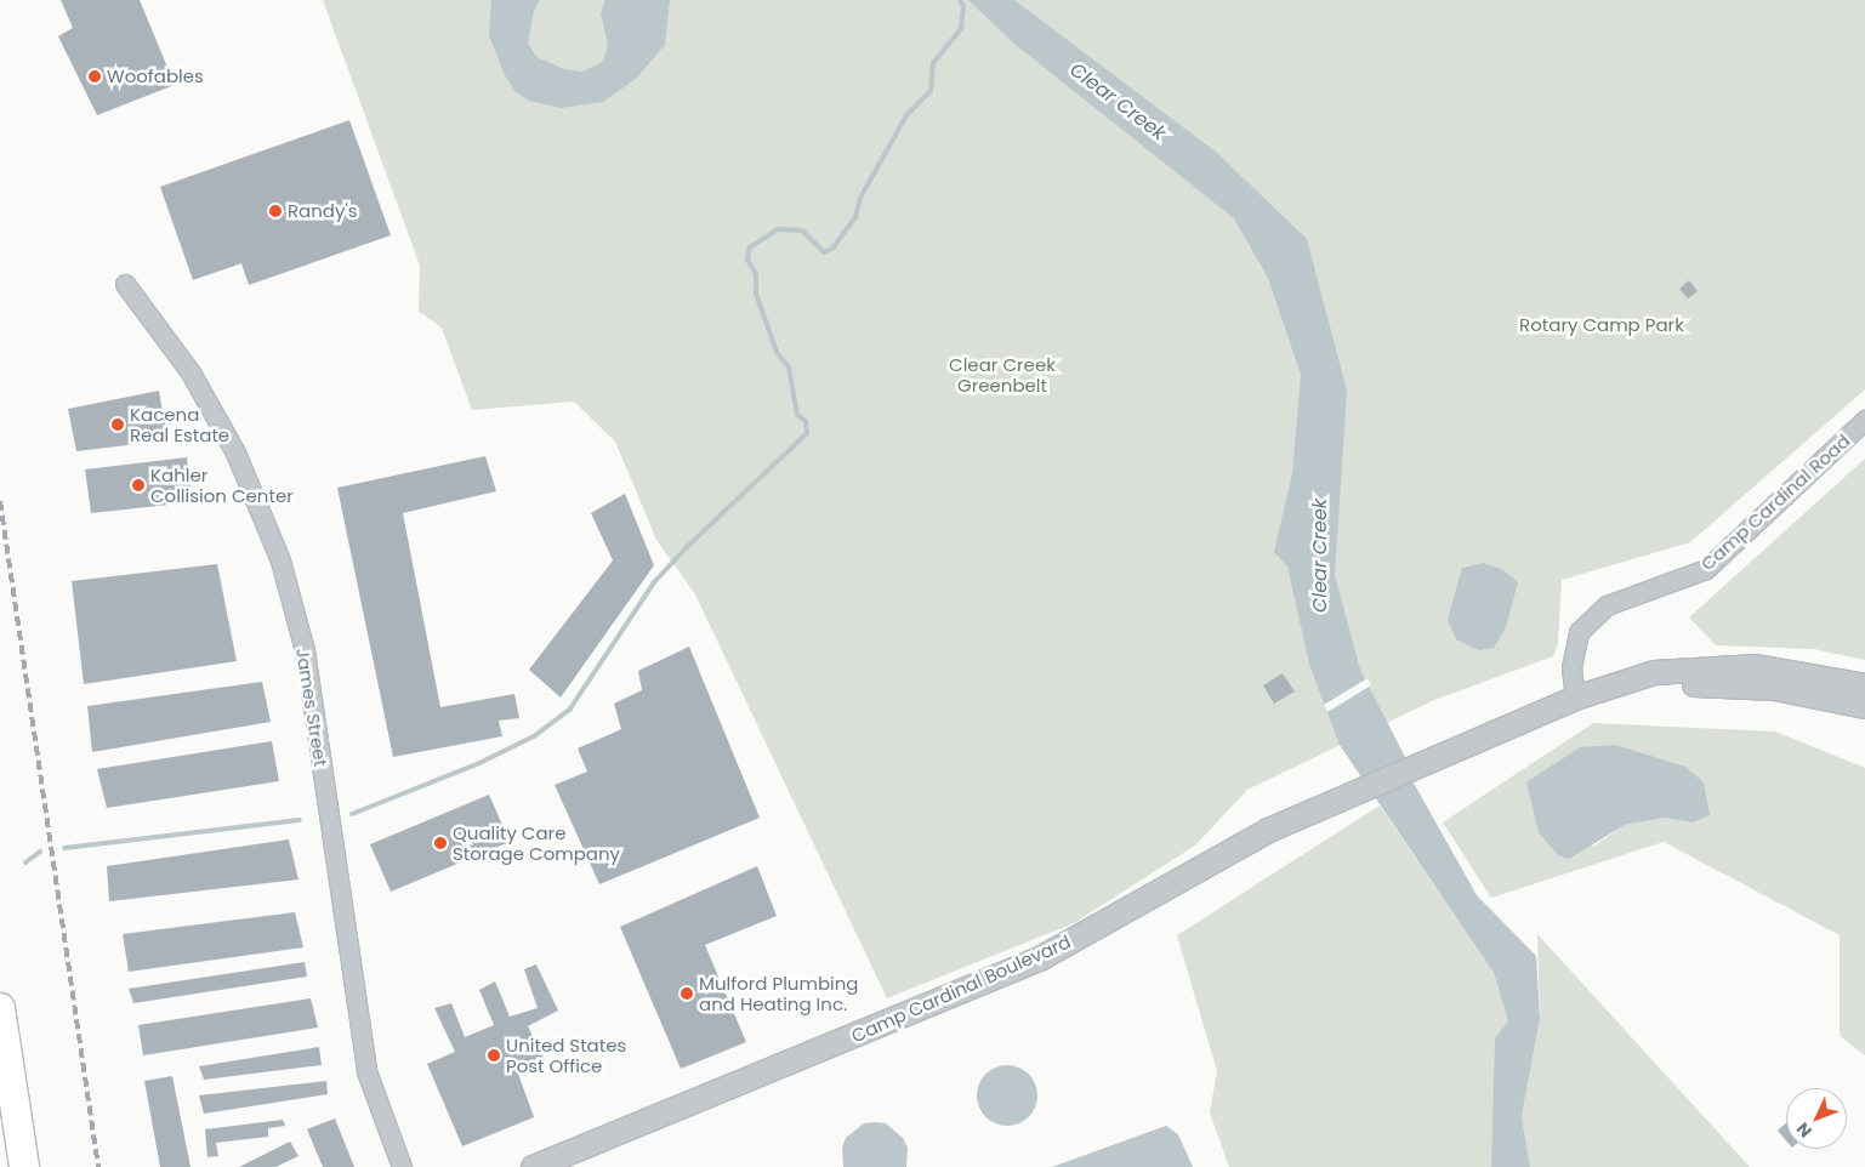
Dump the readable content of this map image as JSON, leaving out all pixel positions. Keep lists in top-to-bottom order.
{
  "streets": {
    "street": ["Camp Cardinal Road", "James Street", "Camp Cardinal Boulevard"]
  },
  "crossings": [
    ["Camp Cardinal Road", "Camp Cardinal Boulevard"]
  ],
  "water": ["Clear Creek"],
  "parks": ["Rotary Camp Park", "Clear Creek Greenbelt"],
  "places": [
    "Woofables",
    "Randy's",
    "Kacena Real Estate",
    "Kahler Collision Center",
    "Quality Care Storage Company",
    "Mulford Plumbing and Heating Inc.",
    "United States Post Office"
  ],
  "north": "bottom left"
}
